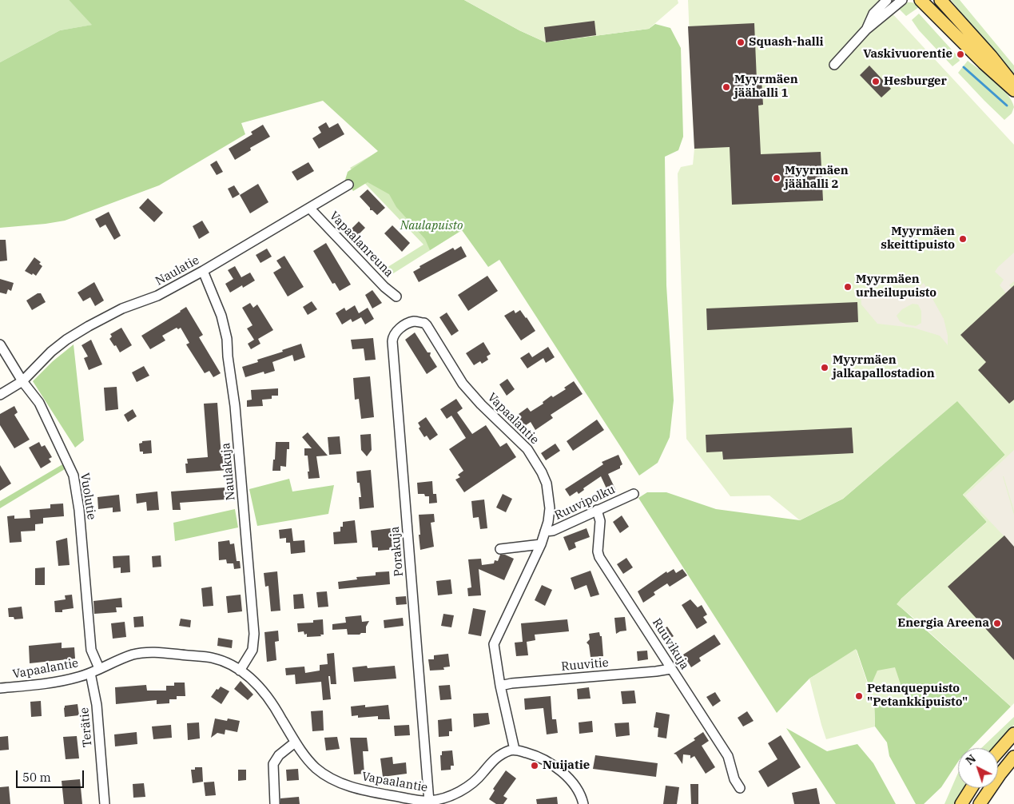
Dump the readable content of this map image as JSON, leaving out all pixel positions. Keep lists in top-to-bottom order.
{
  "streets": {
    "street": [
      "Vapaalanreuna",
      "Naulatie",
      "Vapaalantie",
      "Naulakuja",
      "Vuolutie",
      "Ruuvipolku",
      "Porakuja",
      "Ruuvikuja",
      "Ruuvitie",
      "Terätie"
    ]
  },
  "crossings": [
    ["Vapaalanreuna", "Naulatie"],
    ["Naulatie", "Naulakuja"],
    ["Naulatie", "Vuolutie"],
    ["Vapaalantie", "Naulakuja"],
    ["Vapaalantie", "Vuolutie"],
    ["Vapaalantie", "Ruuvipolku"],
    ["Vapaalantie", "Porakuja"],
    ["Vapaalantie", "Ruuvitie"],
    ["Vapaalantie", "Terätie"],
    ["Ruuvipolku", "Ruuvikuja"],
    ["Ruuvikuja", "Ruuvitie"]
  ],
  "parks": ["Naulapuisto"],
  "places": [
    "Squash-halli",
    "Vaskivuorentie",
    "Hesburger",
    "Myyrmäen jäähalli 1",
    "Myyrmäen jäähalli 2",
    "Myyrmäen skeittipuisto",
    "Myyrmäen urheilupuisto",
    "Myyrmäen jalkapallostadion",
    "Energia Areena",
    "Petanquepuisto \"Petankkipuisto\"",
    "Nuijatie"
  ],
  "scale_bar": "50 m",
  "north": "top left"
}
